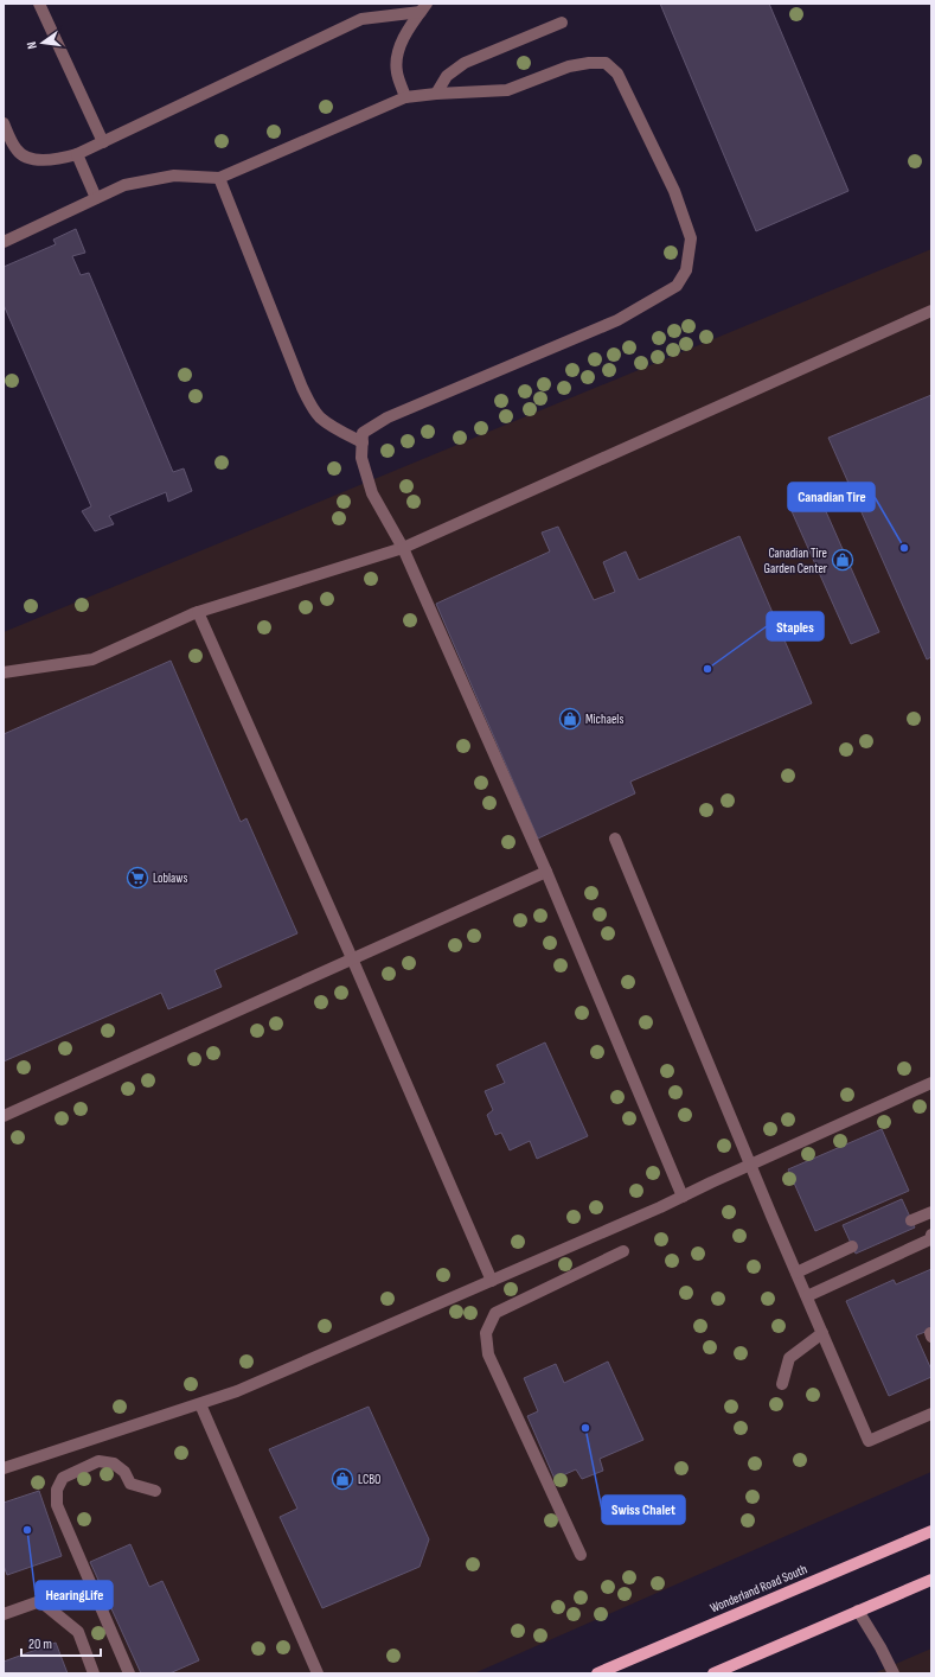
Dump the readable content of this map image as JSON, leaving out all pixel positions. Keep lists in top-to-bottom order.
{
  "streets": {
    "main road": ["Wonderland Road South"]
  },
  "places": {
    "other": [
      "Canadian Tire",
      "Staples",
      "Swiss Chalet",
      "HearingLife"
    ],
    "shop": ["Canadian Tire Garden Center", "Michaels", "LCBO"],
    "supermarket": ["Loblaws"]
  },
  "scale_bar": "20 m",
  "north": "left"
}
